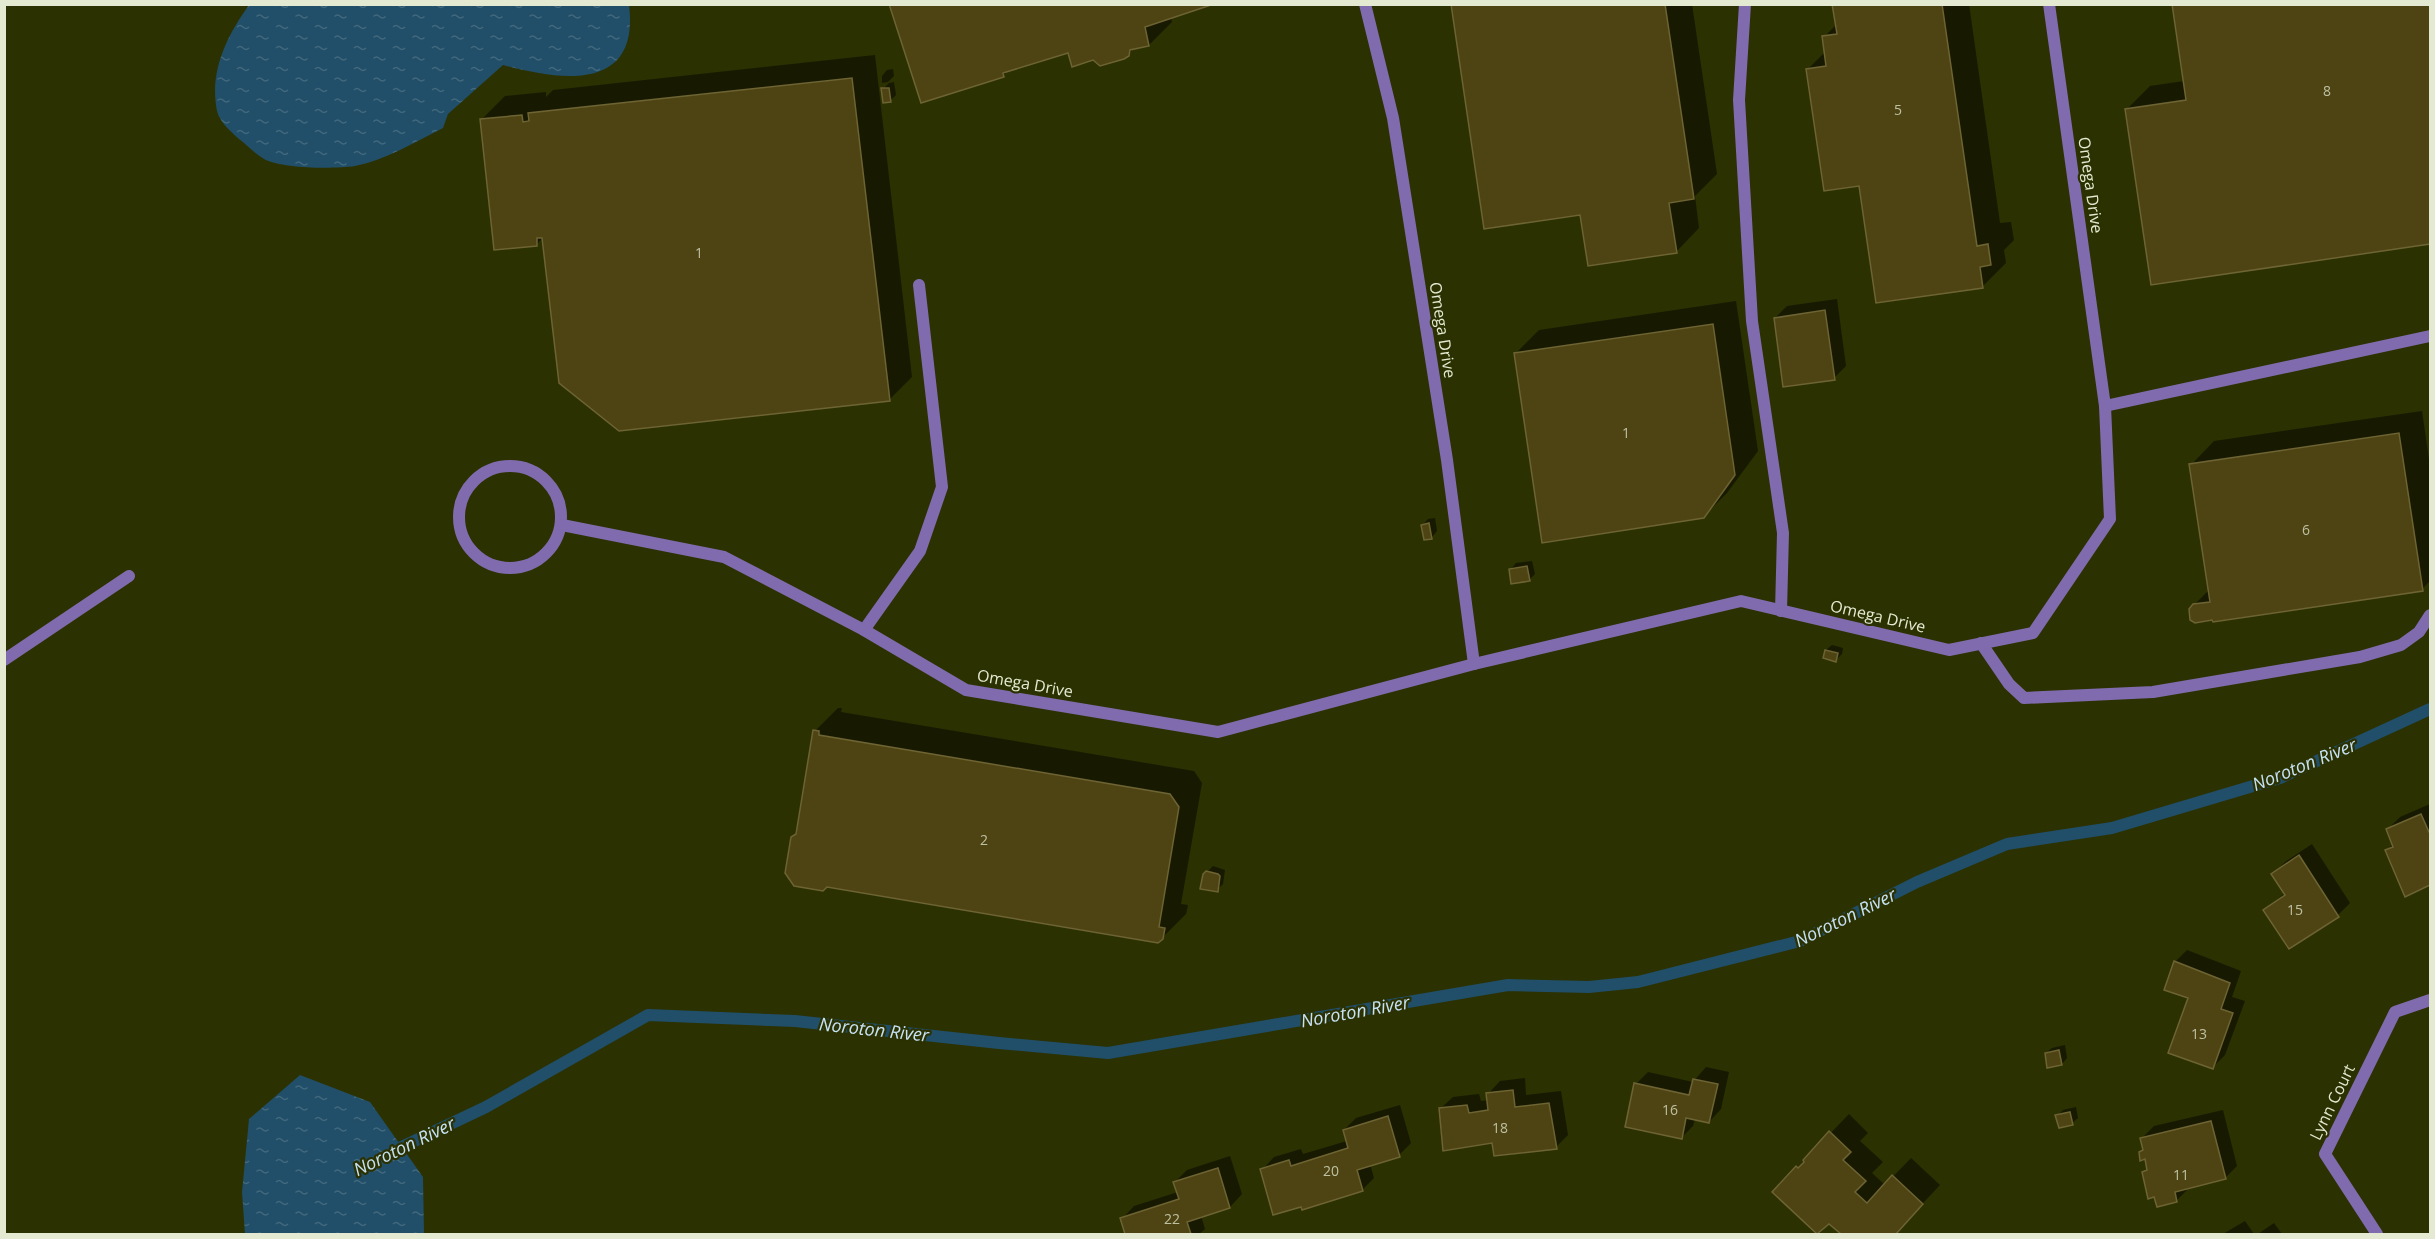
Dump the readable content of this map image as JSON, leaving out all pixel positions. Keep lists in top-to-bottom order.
{
  "streets": {
    "street": ["Omega Drive", "Lynn Court"]
  },
  "water": ["Noroton River"],
  "house_numbers": [
    "8",
    "5",
    "1",
    "1",
    "6",
    "2",
    "15",
    "13",
    "16",
    "18",
    "20",
    "11",
    "22"
  ]
}
